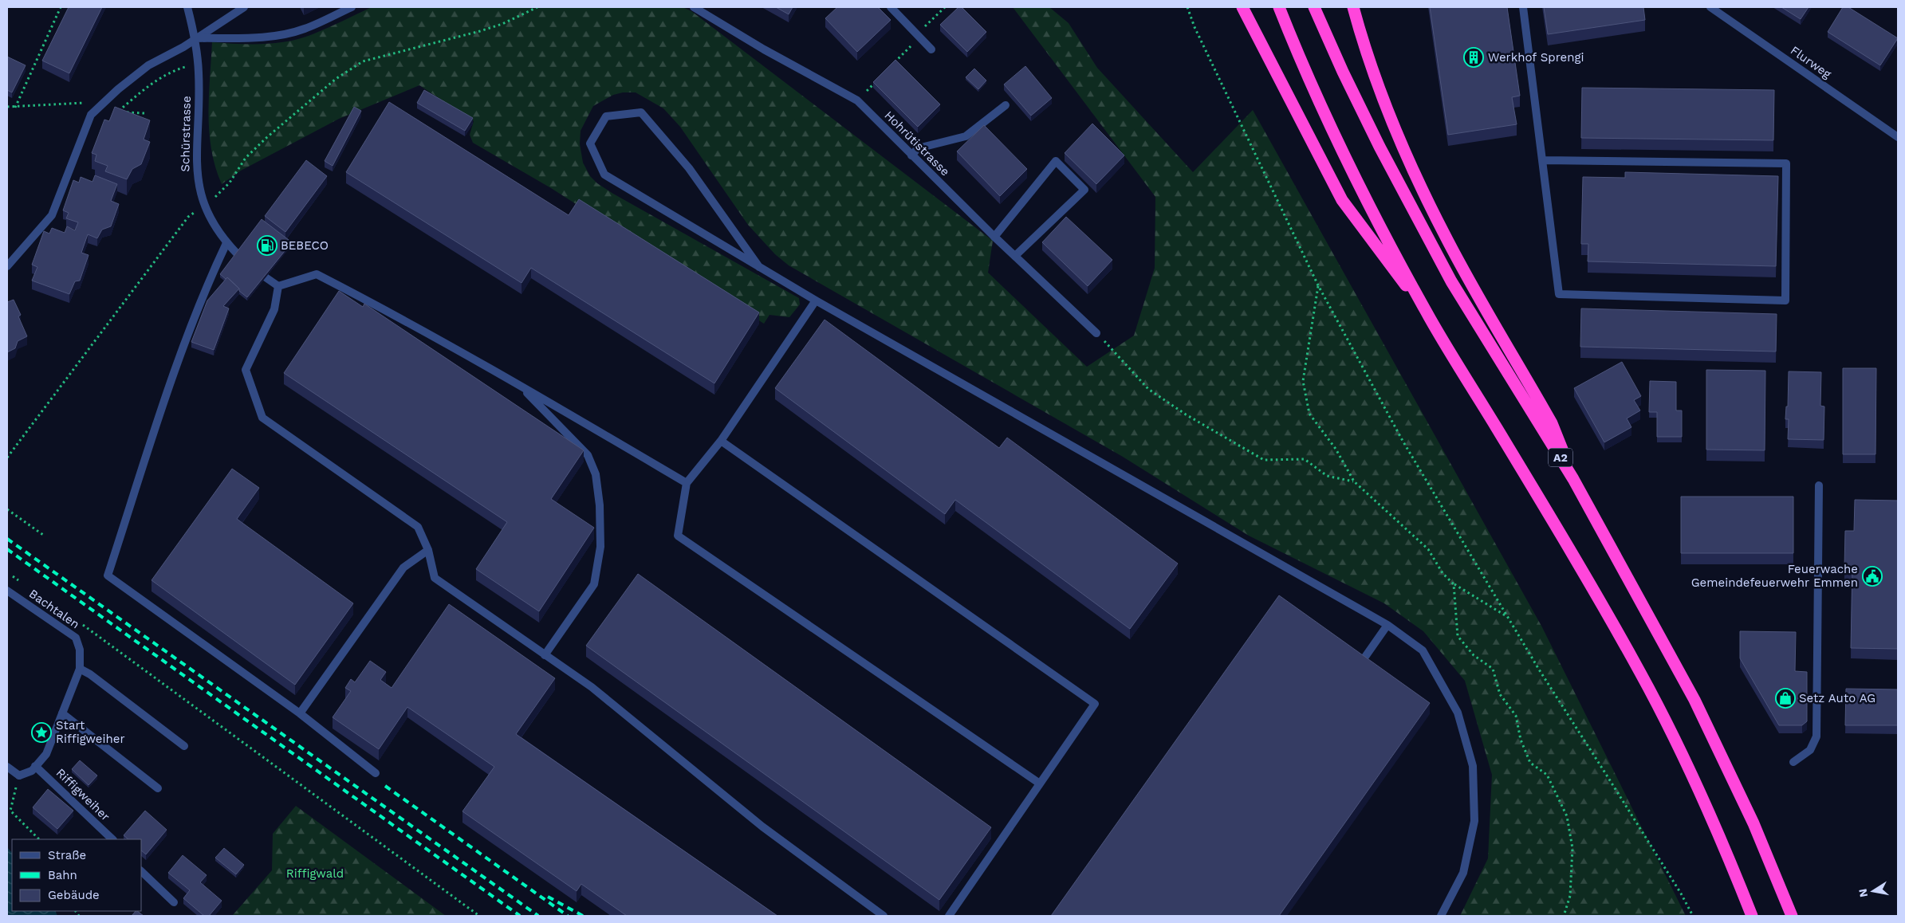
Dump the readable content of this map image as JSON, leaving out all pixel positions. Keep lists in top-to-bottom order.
{
  "streets": {
    "highway": ["A2"],
    "street": [
      "Flurweg",
      "Schürstrasse",
      "Hohrütistrasse",
      "Bachtalen",
      "Riffigweiher"
    ]
  },
  "crossings": [
    ["Bachtalen", "Riffigweiher"]
  ],
  "parks": ["Riffigwald"],
  "places": {
    "building": ["Werkhof Sprengi"],
    "fuel station": ["BEBECO"],
    "public building": ["Feuerwache Gemeindefeuerwehr Emmen"],
    "shop": ["Setz Auto AG"],
    "place": ["Start Riffigweiher"]
  },
  "legend": ["Straße", "Bahn", "Gebäude"],
  "north": "left"
}
